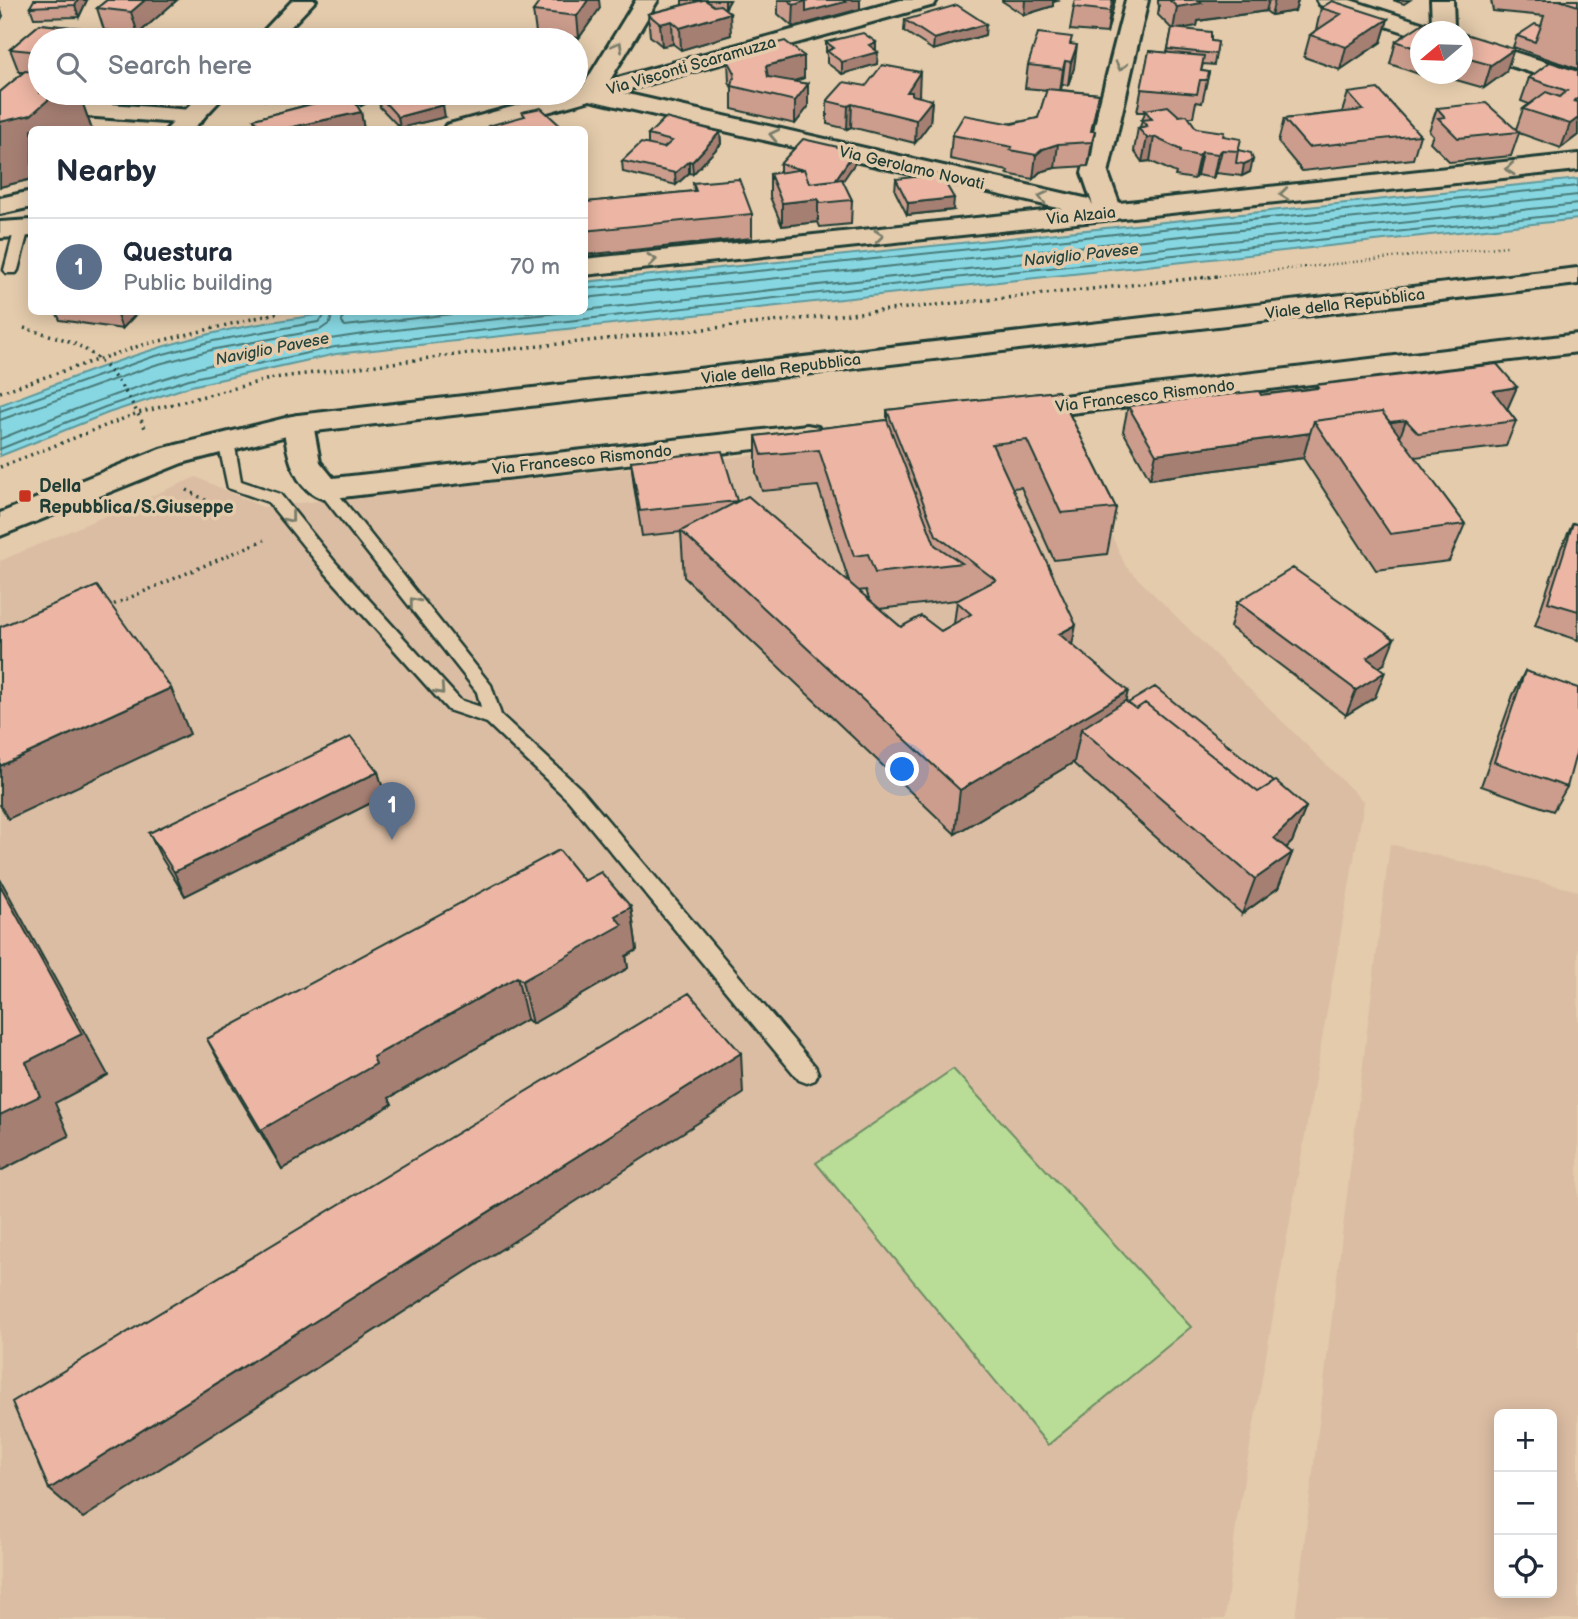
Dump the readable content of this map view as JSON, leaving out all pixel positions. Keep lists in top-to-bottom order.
{
  "streets": {
    "street": [
      "Via Visconti Scaramuzza",
      "Via Gerolamo Novati",
      "Via Alzaia",
      "Viale della Repubblica",
      "Via Francesco Rismondo"
    ]
  },
  "crossings": [
    ["Via Visconti Scaramuzza", "Via Gerolamo Novati"],
    ["Via Gerolamo Novati", "Via Alzaia"]
  ],
  "one_way": ["Via Gerolamo Novati"],
  "water": ["Naviglio Pavese"],
  "places": {
    "transit": ["Della Repubblica/S.Giuseppe"]
  },
  "north": "left",
  "page": {
    "search": "Search here",
    "heading": "Nearby",
    "list": [
      {
        "mark": "1",
        "name": "Questura",
        "note": "Public building",
        "value": "70 m"
      }
    ],
    "pins": "1",
    "map_buttons": ["+", "−"]
  }
}
